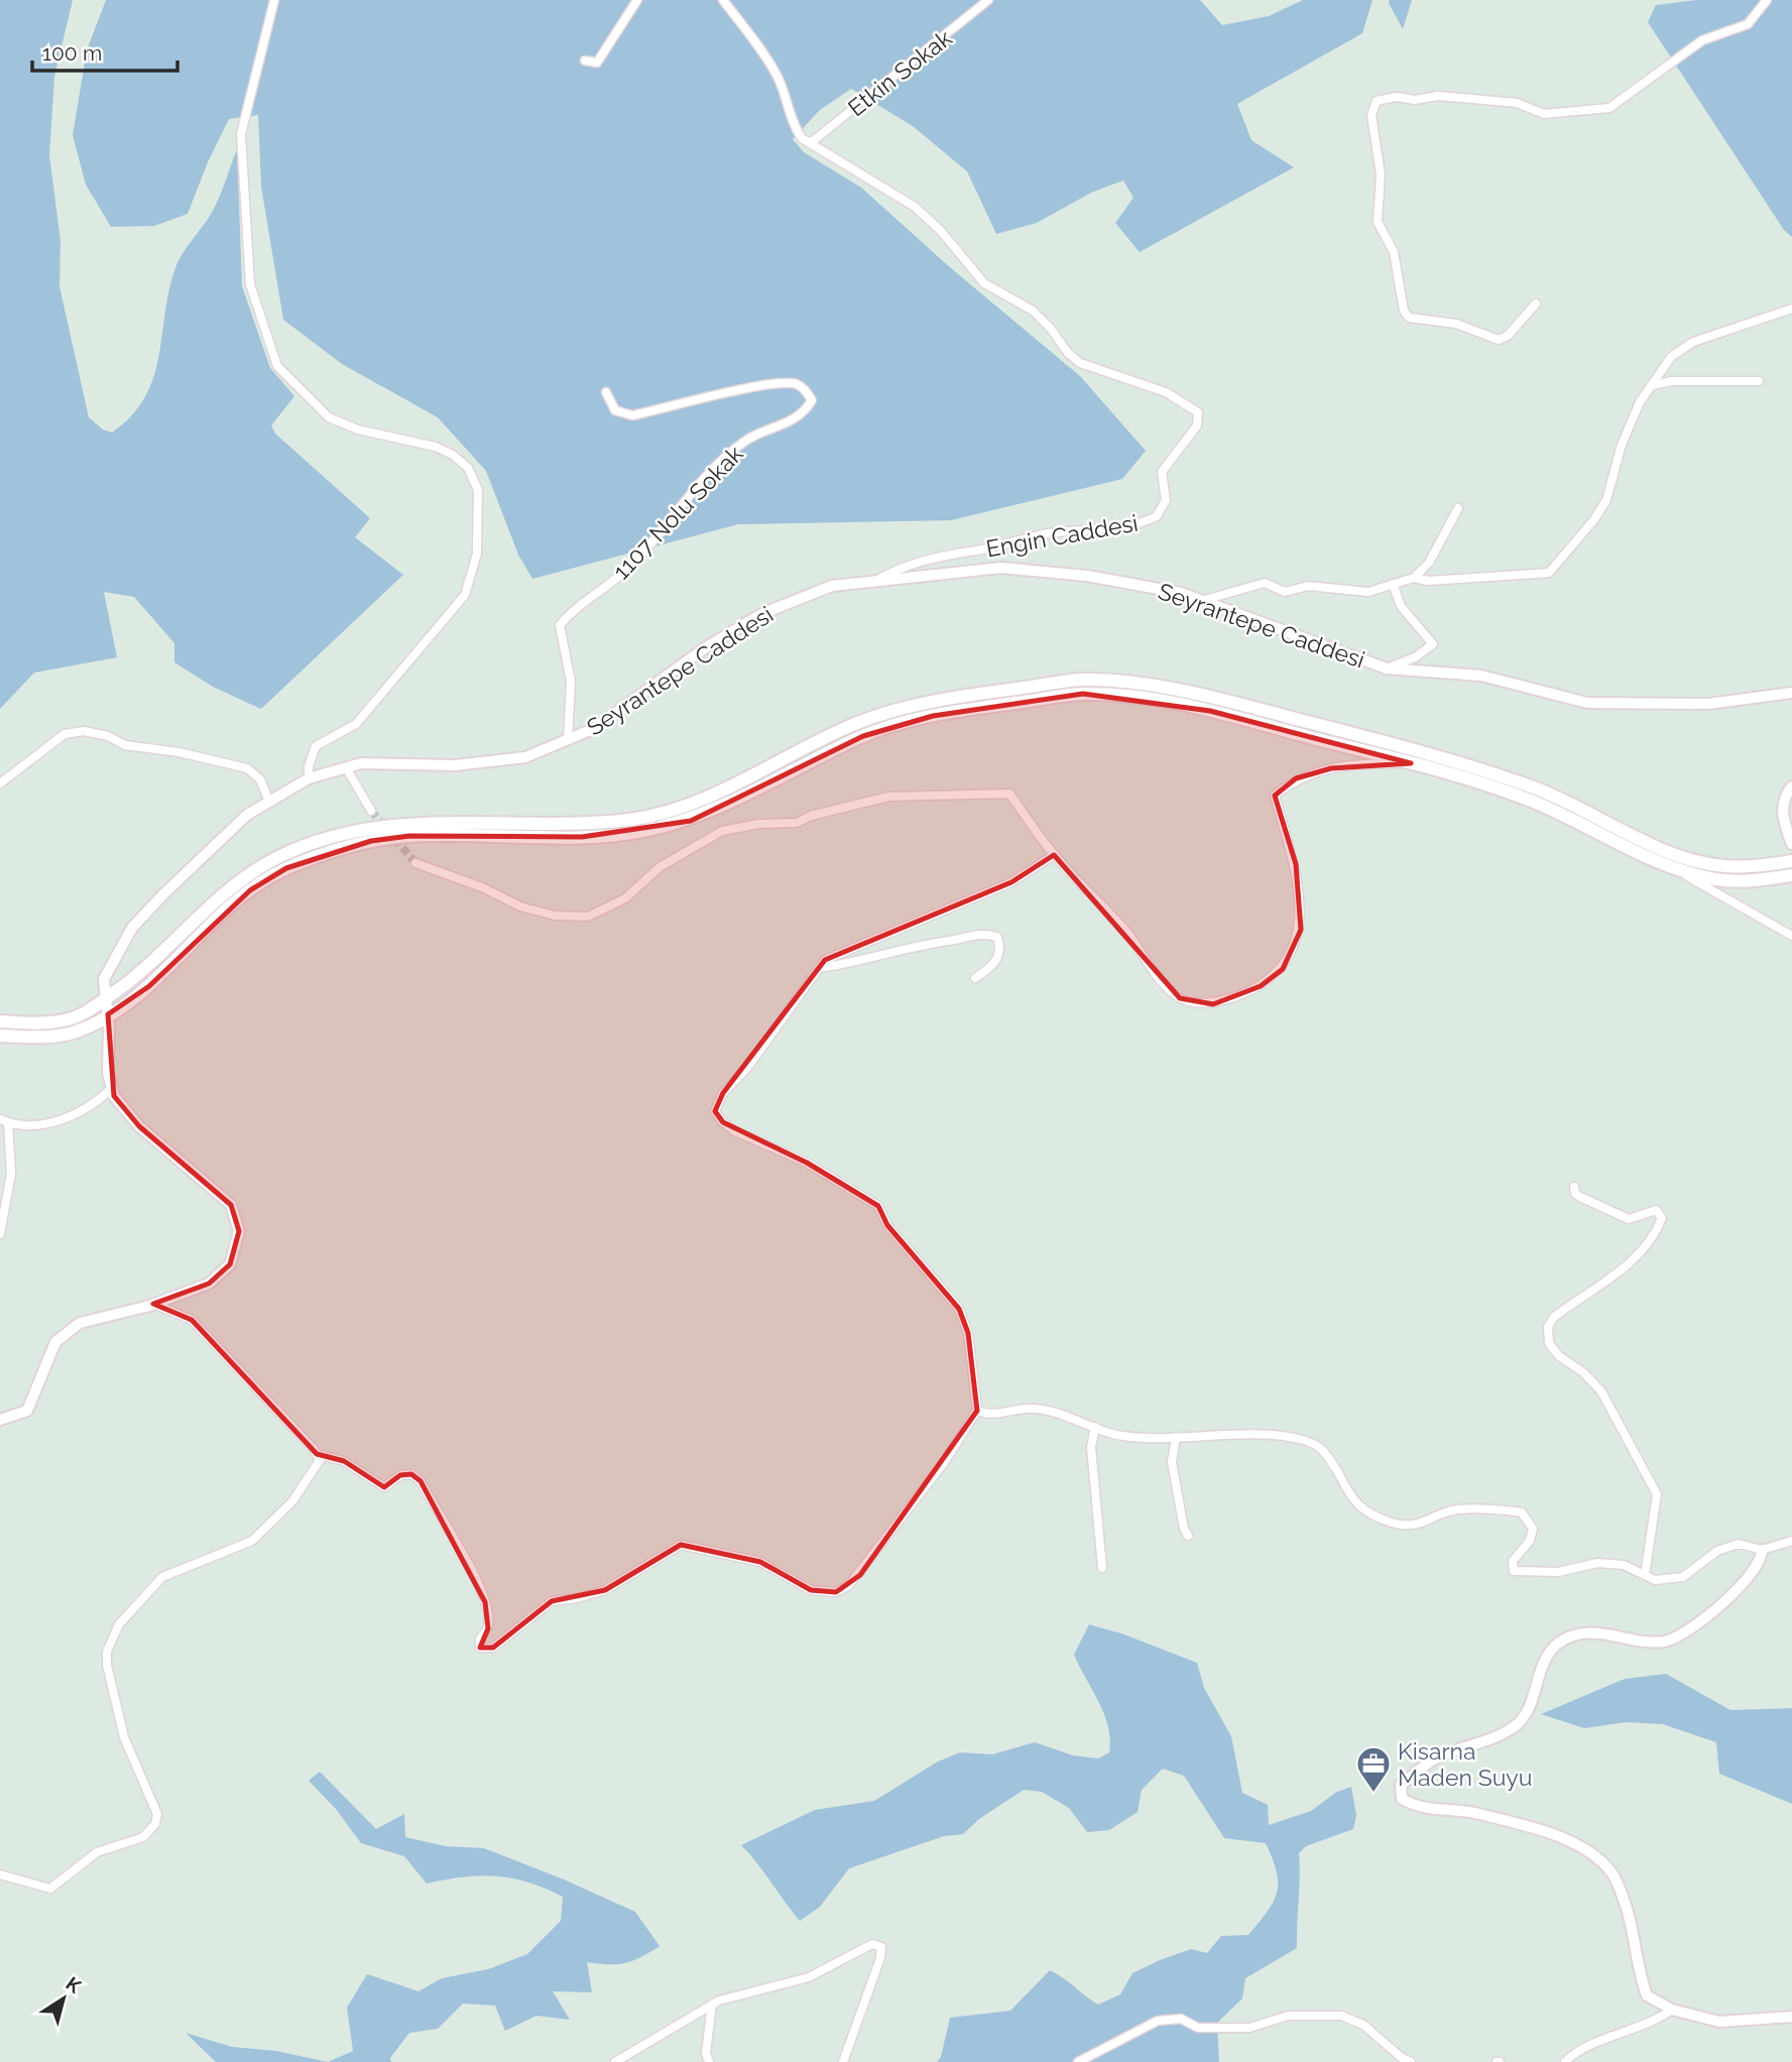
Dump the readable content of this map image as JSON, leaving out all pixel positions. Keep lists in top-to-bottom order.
{
  "streets": {
    "street": [
      "Etkin Sokak",
      "1107 Nolu Sokak",
      "Engin Caddesi",
      "Seyrantepe Caddesi"
    ]
  },
  "crossings": [
    ["Etkin Sokak", "Engin Caddesi"],
    ["1107 Nolu Sokak", "Seyrantepe Caddesi"],
    ["Engin Caddesi", "Seyrantepe Caddesi"]
  ],
  "places": {
    "office": ["Kisarna Maden Suyu"]
  },
  "scale_bar": "100 m",
  "north": "top right"
}
